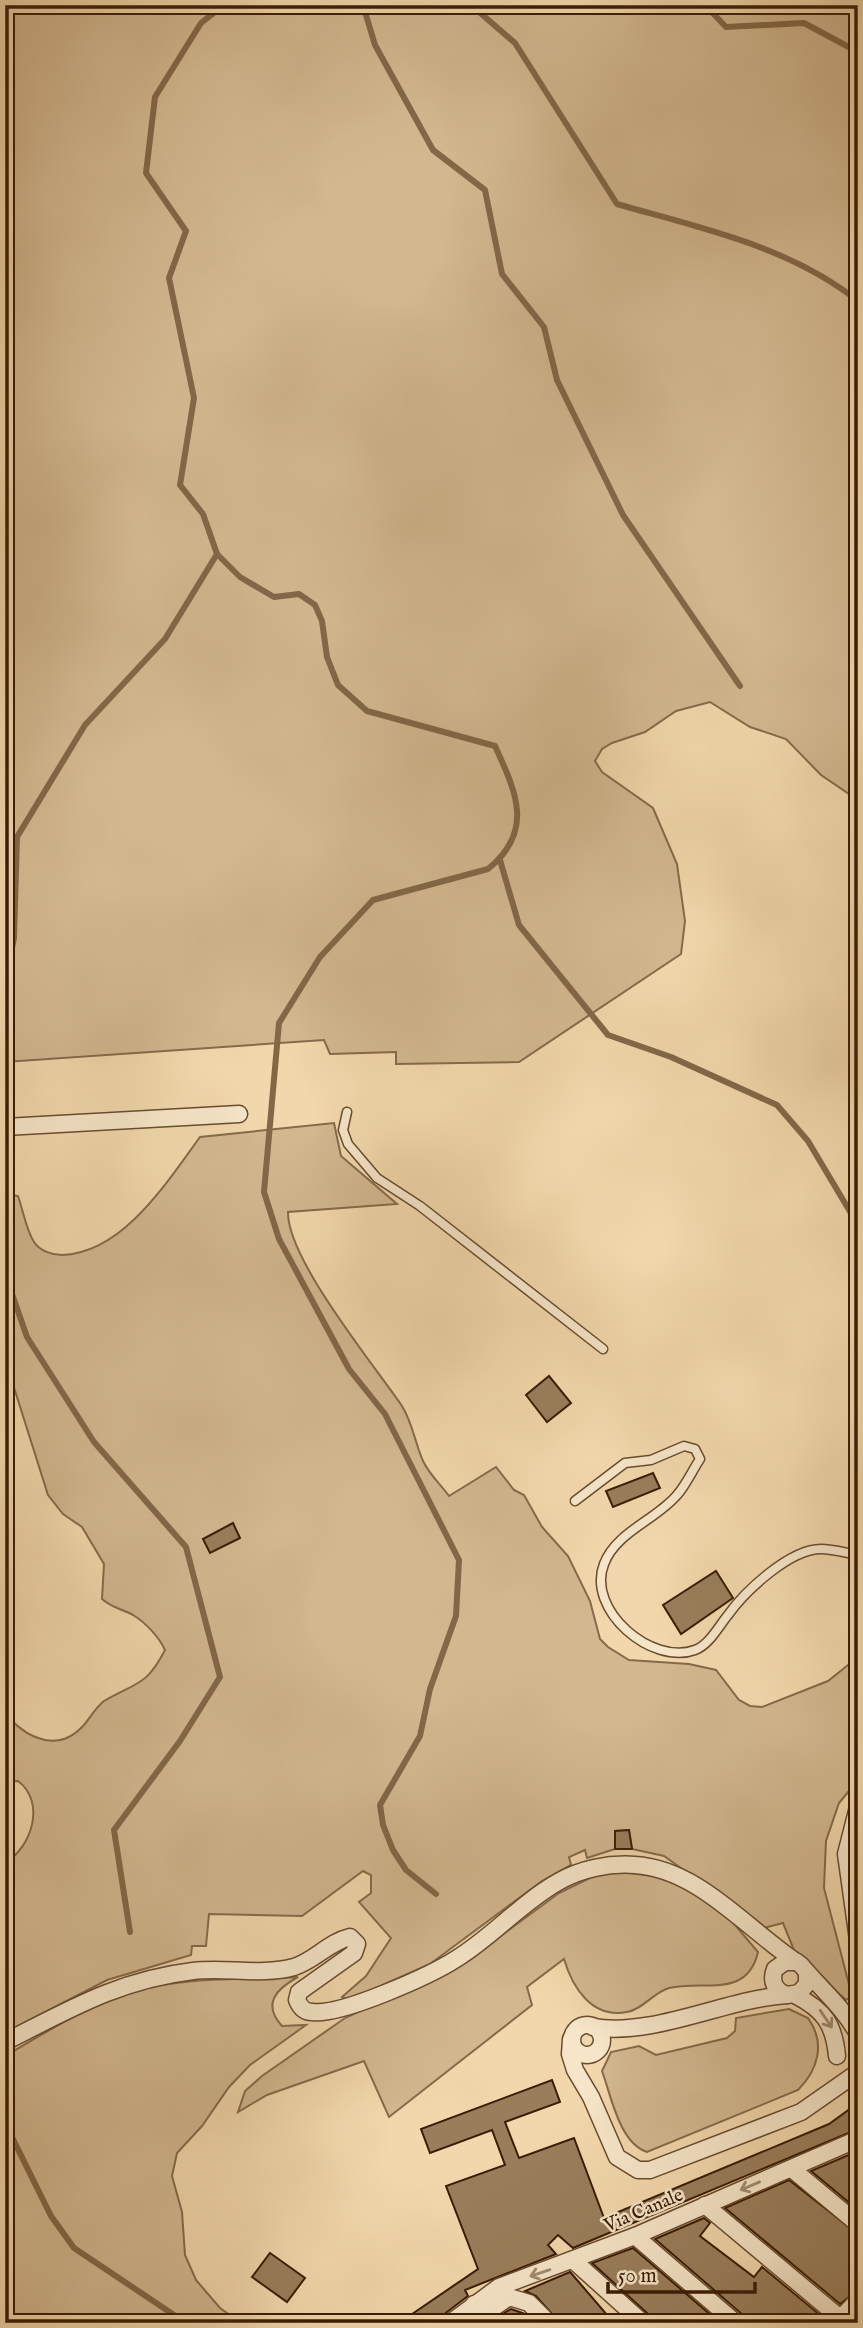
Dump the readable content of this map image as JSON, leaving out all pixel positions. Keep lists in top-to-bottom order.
{
  "streets": {
    "street": ["Via Canale"]
  },
  "one_way": ["Via Canale"],
  "scale_bar": "50 m"
}
